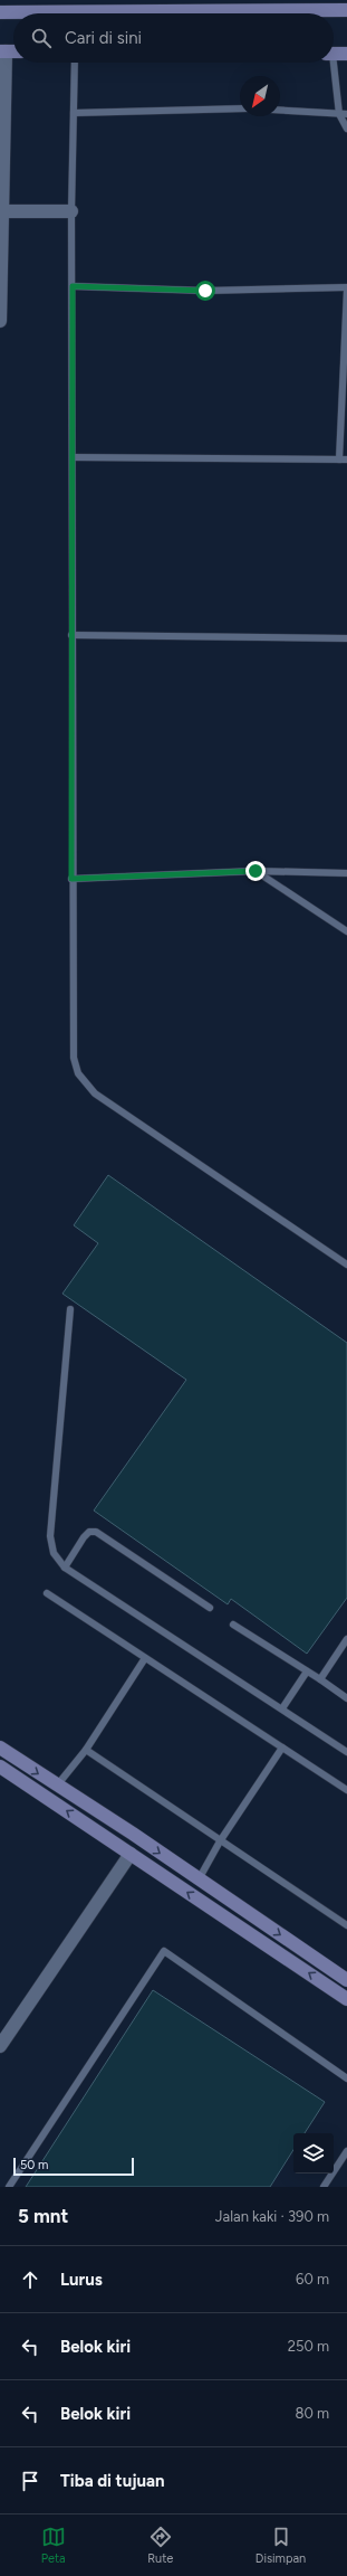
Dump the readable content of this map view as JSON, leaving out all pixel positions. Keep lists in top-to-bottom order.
{
  "scale_bar": "50 m",
  "north": "bottom left",
  "page": {
    "search": "Cari di sini",
    "scale": "50 m",
    "heading": ["5 mnt", "Jalan kaki · 390 m"],
    "list": [
      ["Lurus", "60 m"],
      ["Belok kiri", "250 m"],
      ["Belok kiri", "80 m"],
      "Tiba di tujuan"
    ],
    "nav": ["Peta", "Rute", "Disimpan"]
  }
}
